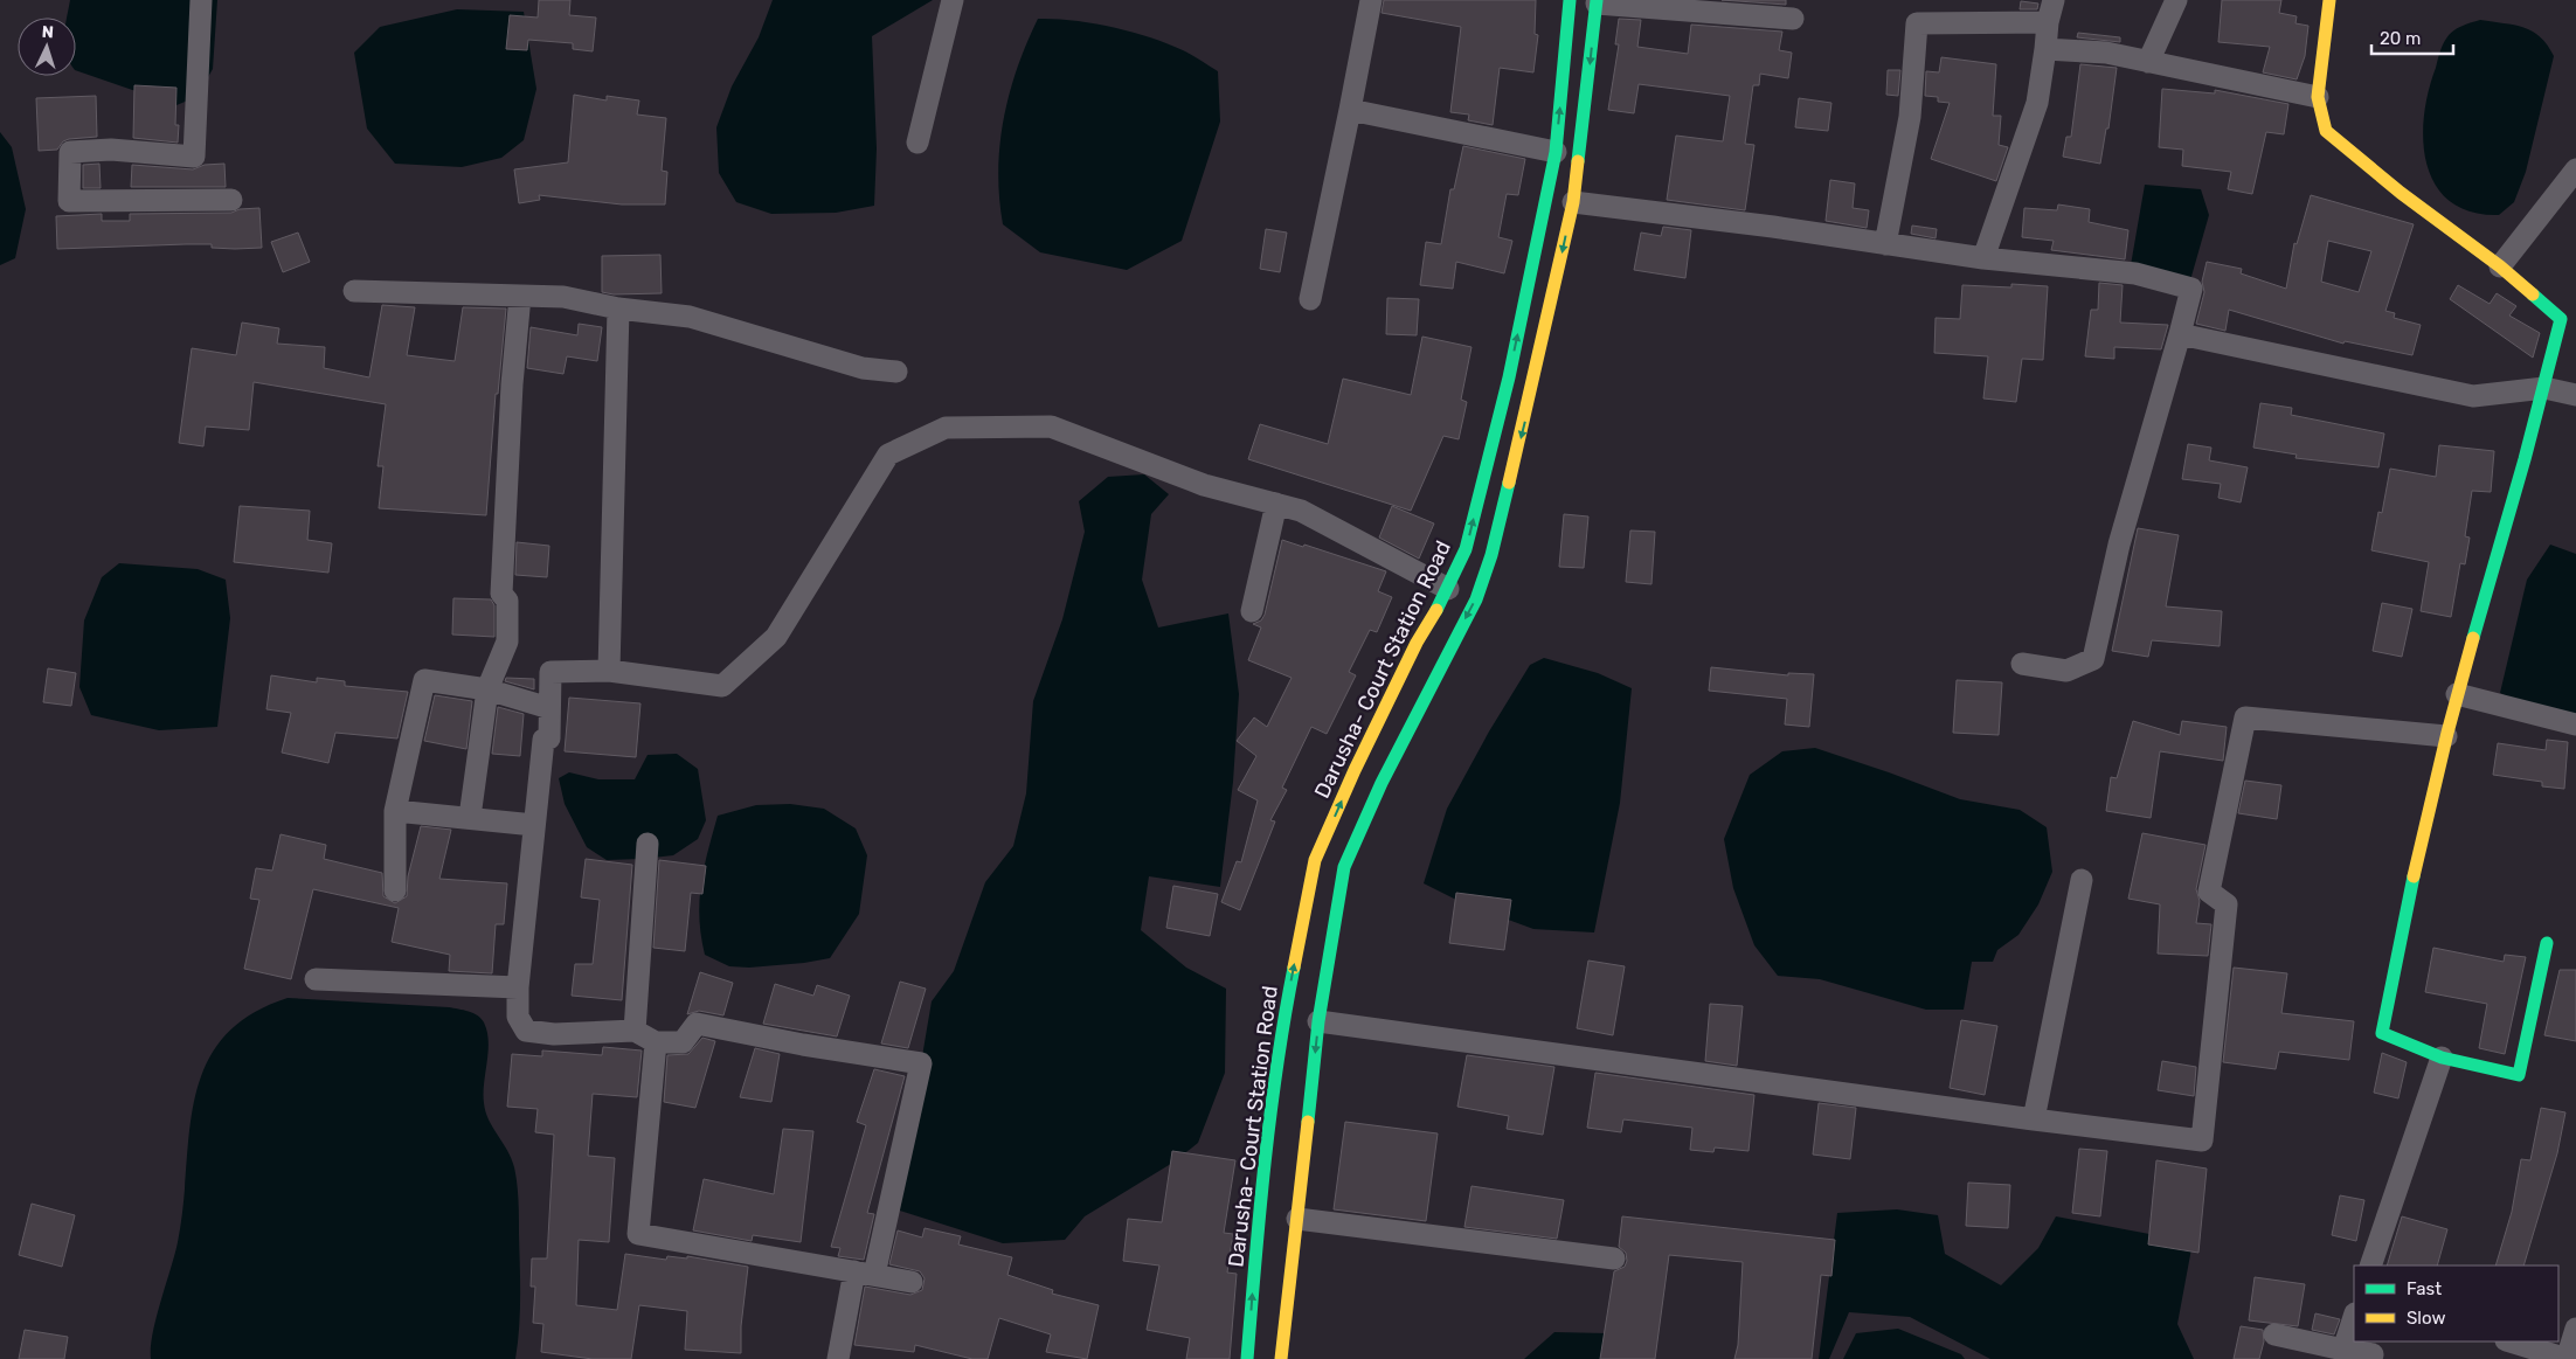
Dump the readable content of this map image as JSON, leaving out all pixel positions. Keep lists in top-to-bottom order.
{
  "streets": {
    "street": ["Darusha- Court Station Road"]
  },
  "legend": ["Fast", "Slow"],
  "scale_bar": "20 m",
  "north": "top"
}
